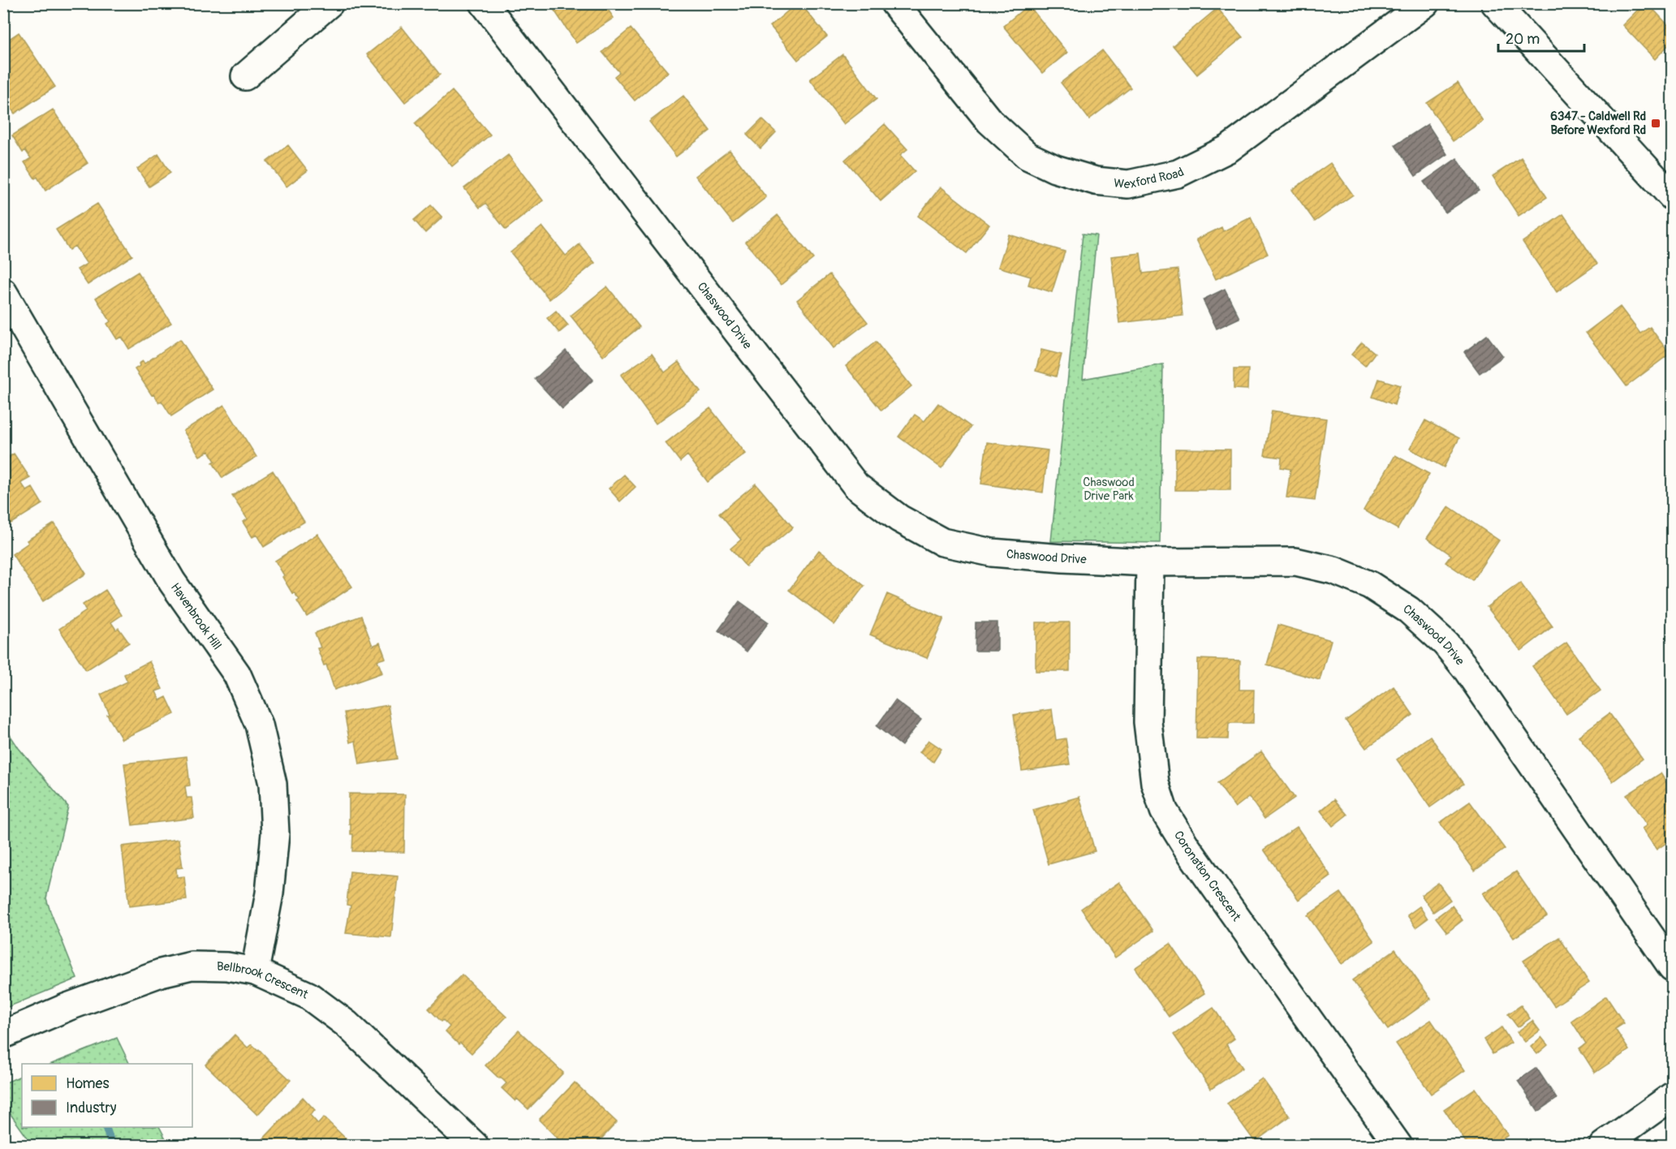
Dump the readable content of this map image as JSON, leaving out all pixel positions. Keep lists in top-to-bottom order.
{
  "streets": {
    "street": [
      "Wexford Road",
      "Chaswood Drive",
      "Havenbrook Hill",
      "Coronation Crescent",
      "Bellbrook Crescent"
    ]
  },
  "crossings": [
    ["Chaswood Drive", "Coronation Crescent"],
    ["Havenbrook Hill", "Bellbrook Crescent"]
  ],
  "parks": ["Chaswood Drive Park"],
  "places": {
    "transit": ["6347 - Caldwell Rd Before Wexford Rd"]
  },
  "legend": ["Homes", "Industry"],
  "scale_bar": "20 m"
}
